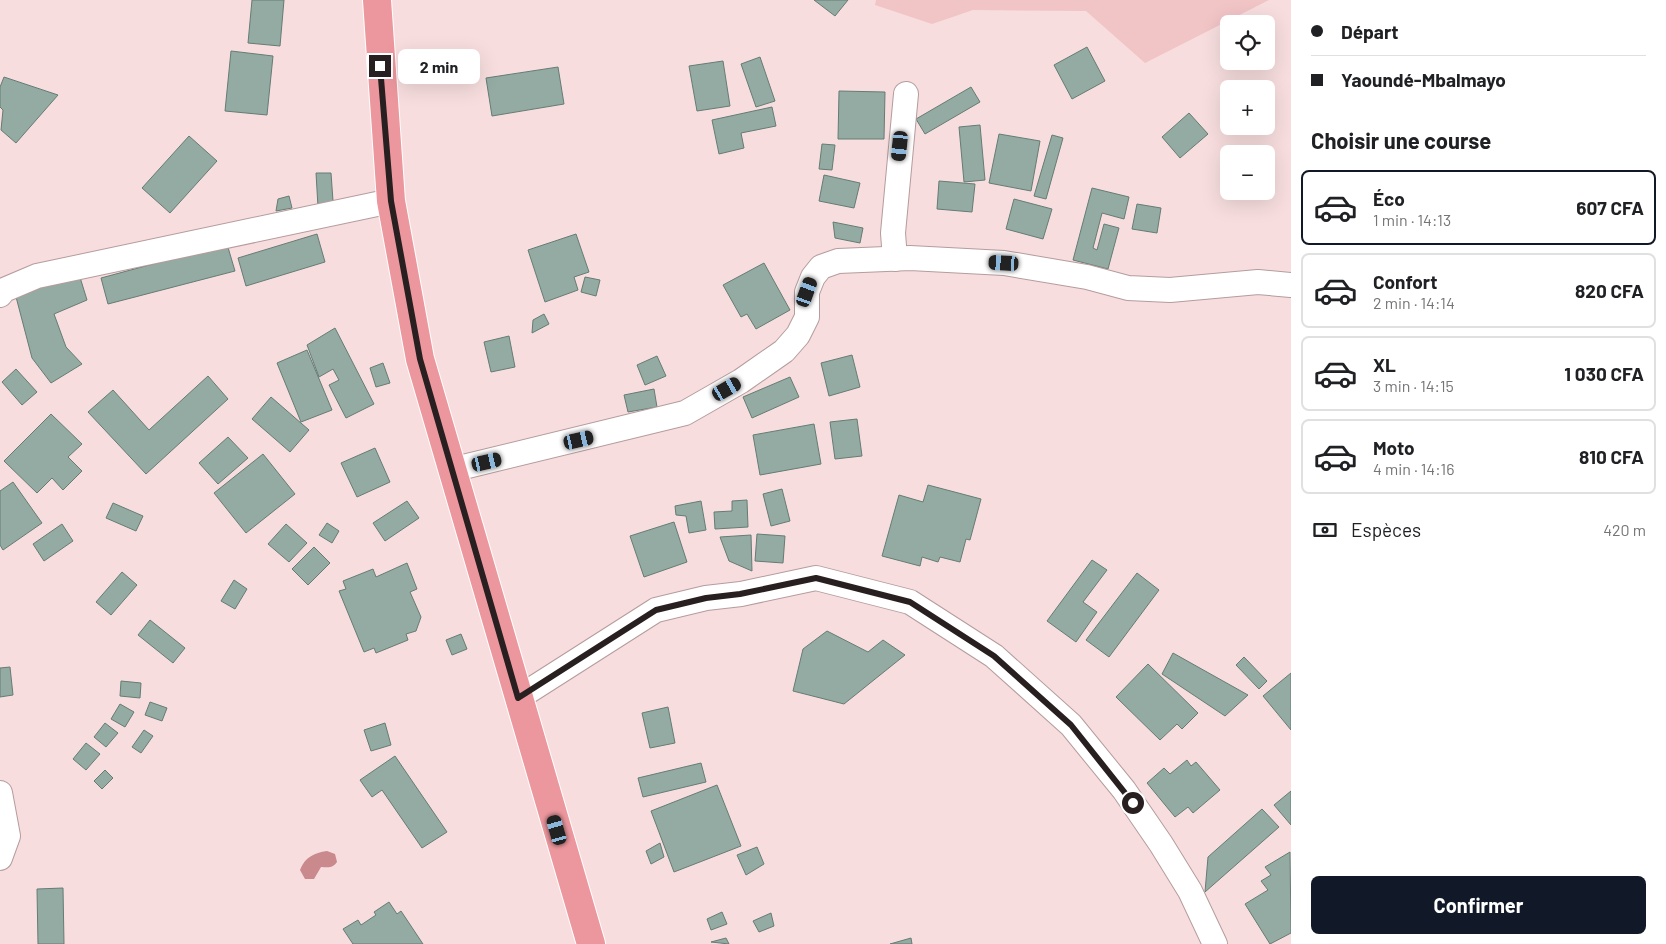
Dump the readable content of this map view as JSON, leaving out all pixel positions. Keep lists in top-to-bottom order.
{
  "page": {
    "banner": ["Départ", "Yaoundé-Mbalmayo"],
    "map_buttons": ["+", "−"],
    "bubble": "2 min",
    "heading": "Choisir une course",
    "list": [
      {
        "name": "Éco",
        "note": "1 min · 14:13",
        "value": "607 CFA"
      },
      {
        "name": "Confort",
        "note": "2 min · 14:14",
        "value": "820 CFA"
      },
      {
        "name": "XL",
        "note": "3 min · 14:15",
        "value": "1 030 CFA"
      },
      {
        "name": "Moto",
        "note": "4 min · 14:16",
        "value": "810 CFA"
      }
    ],
    "pay": ["Espèces", "420 m"],
    "buttons": "Confirmer"
  }
}
